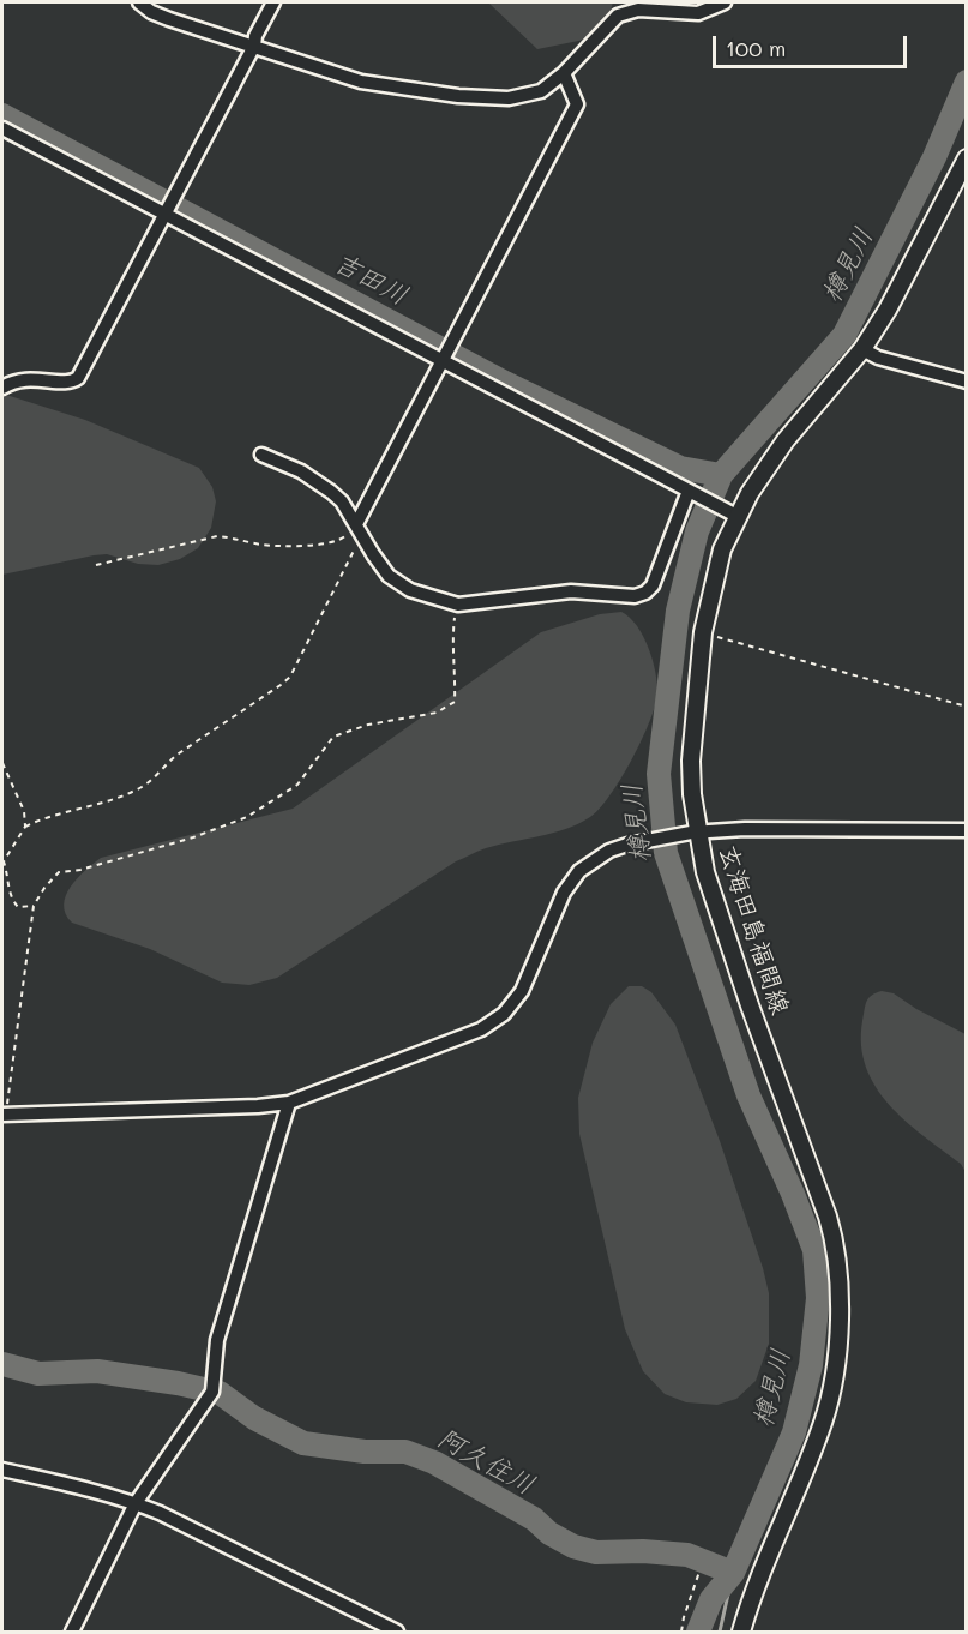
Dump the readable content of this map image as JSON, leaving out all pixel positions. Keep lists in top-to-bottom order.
{
  "streets": {
    "main road": ["玄海田島福間線"]
  },
  "water": ["樽見川", "吉田川", "阿久住川"],
  "scale_bar": "100 m"
}
